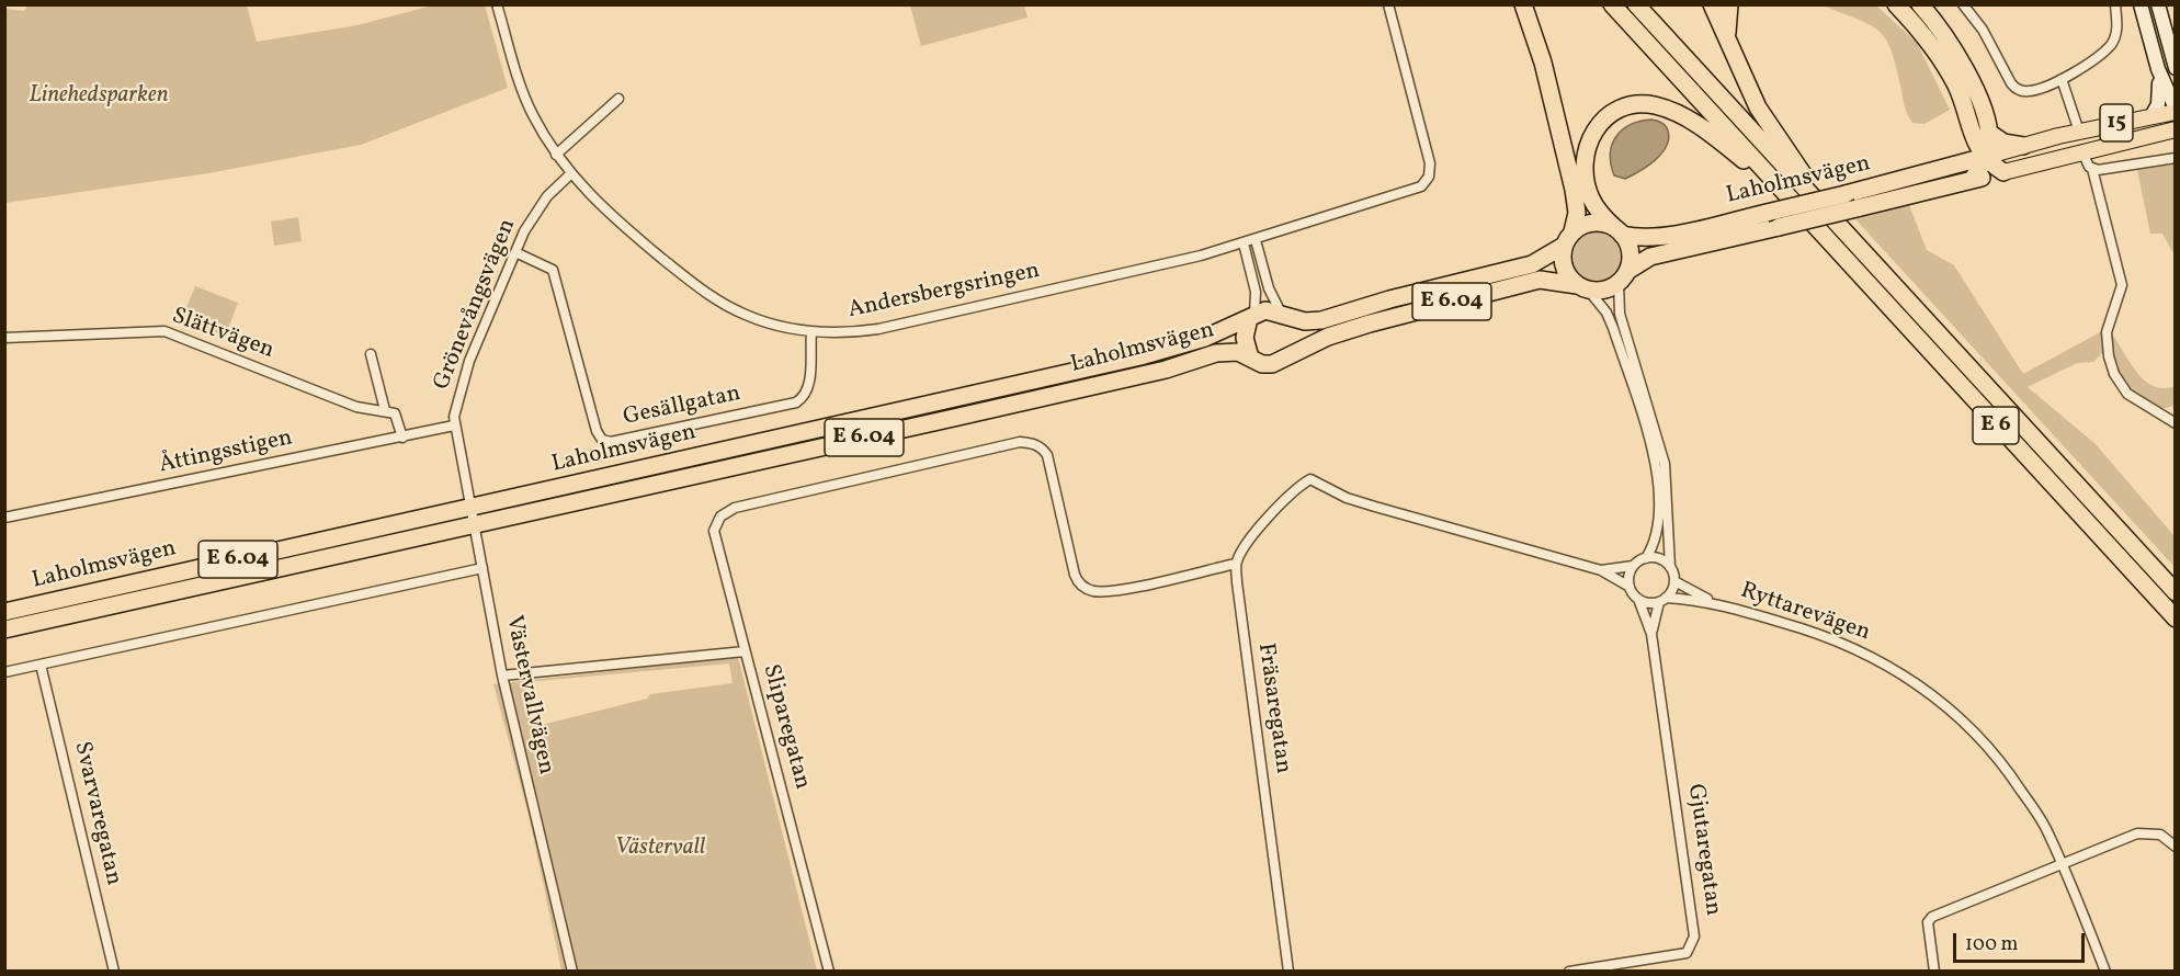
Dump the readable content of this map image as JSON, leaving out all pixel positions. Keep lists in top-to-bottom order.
{
  "streets": {
    "highway": ["Laholmsvägen", "E 6.04", "E 6"],
    "main road": ["15"],
    "street": [
      "Andersbergsringen",
      "Grönevångsvägen",
      "Slättvägen",
      "Gesällgatan",
      "Åttingsstigen",
      "Ryttarevägen",
      "Västervallvägen",
      "Fräsaregatan",
      "Sliparegatan",
      "Svarvaregatan",
      "Gjutaregatan"
    ]
  },
  "crossings": [
    ["Laholmsvägen", "Västervallvägen"],
    ["Andersbergsringen", "Grönevångsvägen"],
    ["Andersbergsringen", "Gesällgatan"],
    ["Grönevångsvägen", "Gesällgatan"],
    ["Grönevångsvägen", "Åttingsstigen"],
    ["Grönevångsvägen", "Västervallvägen"],
    ["Åttingsstigen", "Västervallvägen"],
    ["Ryttarevägen", "Gjutaregatan"],
    ["Västervallvägen", "Sliparegatan"]
  ],
  "parks": ["Linehedsparken", "Västervall"],
  "scale_bar": "100 m"
}
